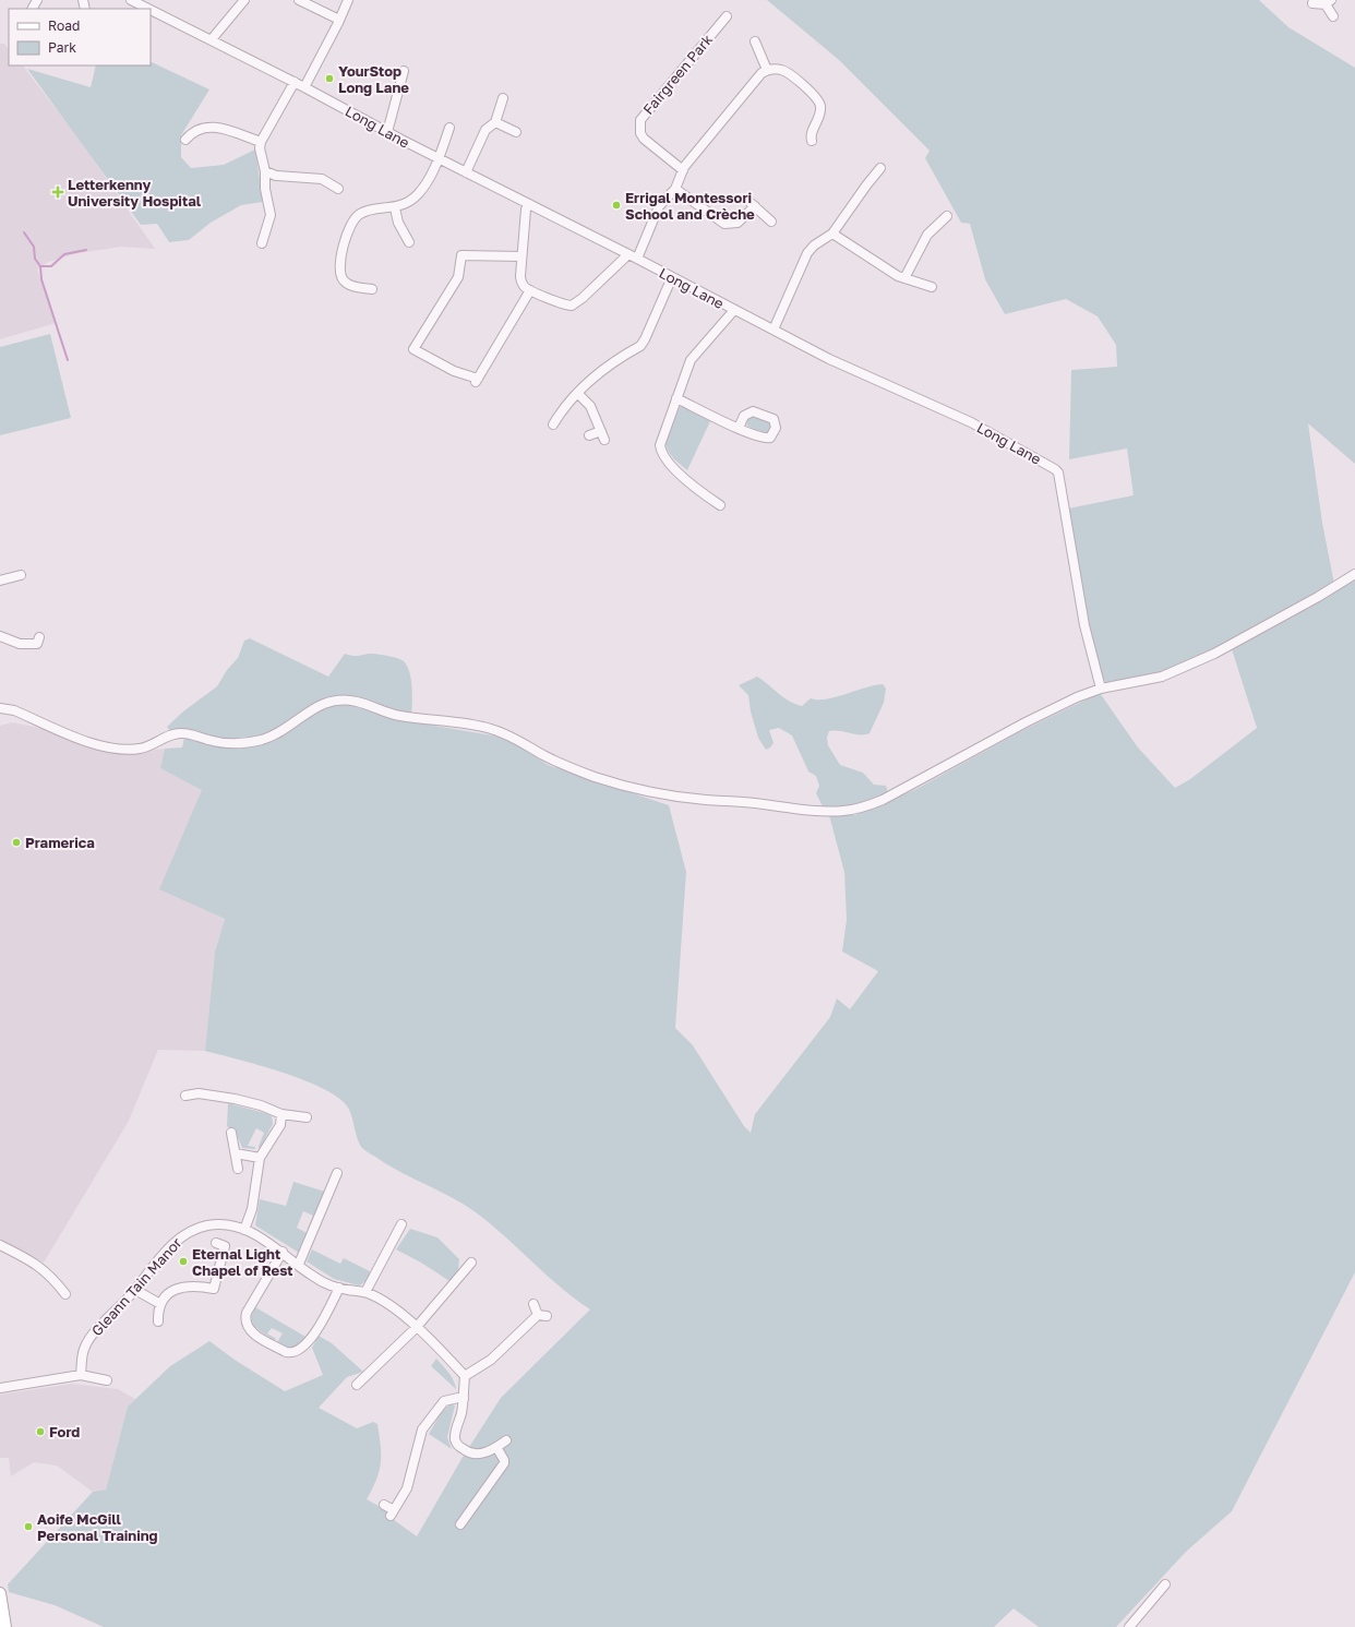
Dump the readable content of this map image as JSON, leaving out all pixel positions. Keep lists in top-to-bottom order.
{
  "streets": {
    "street": ["Fairgreen Park", "Long Lane", "Gleann Tain Manor"]
  },
  "places": {
    "other": [
      "YourStop Long Lane",
      "Errigal Montessori School and Crèche",
      "Pramerica",
      "Eternal Light Chapel of Rest",
      "Ford",
      "Aoife McGill Personal Training"
    ],
    "health": ["Letterkenny University Hospital"]
  },
  "legend": ["Road", "Park"]
}
